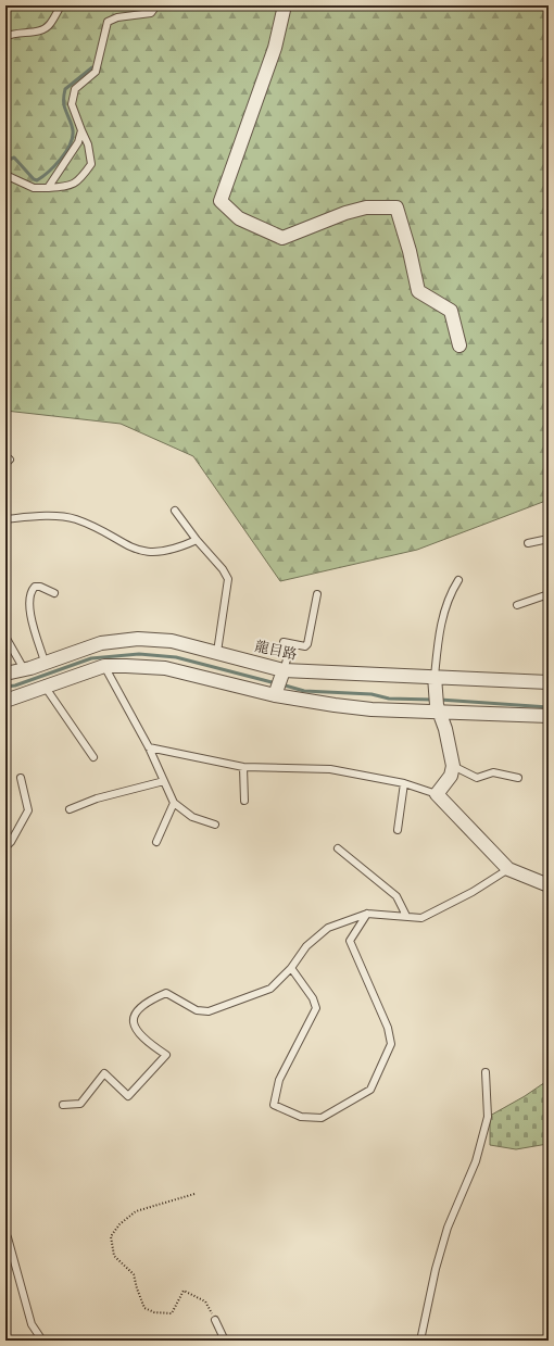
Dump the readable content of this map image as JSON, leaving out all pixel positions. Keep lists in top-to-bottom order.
{
  "streets": {
    "street": ["龍目路"]
  }
}
